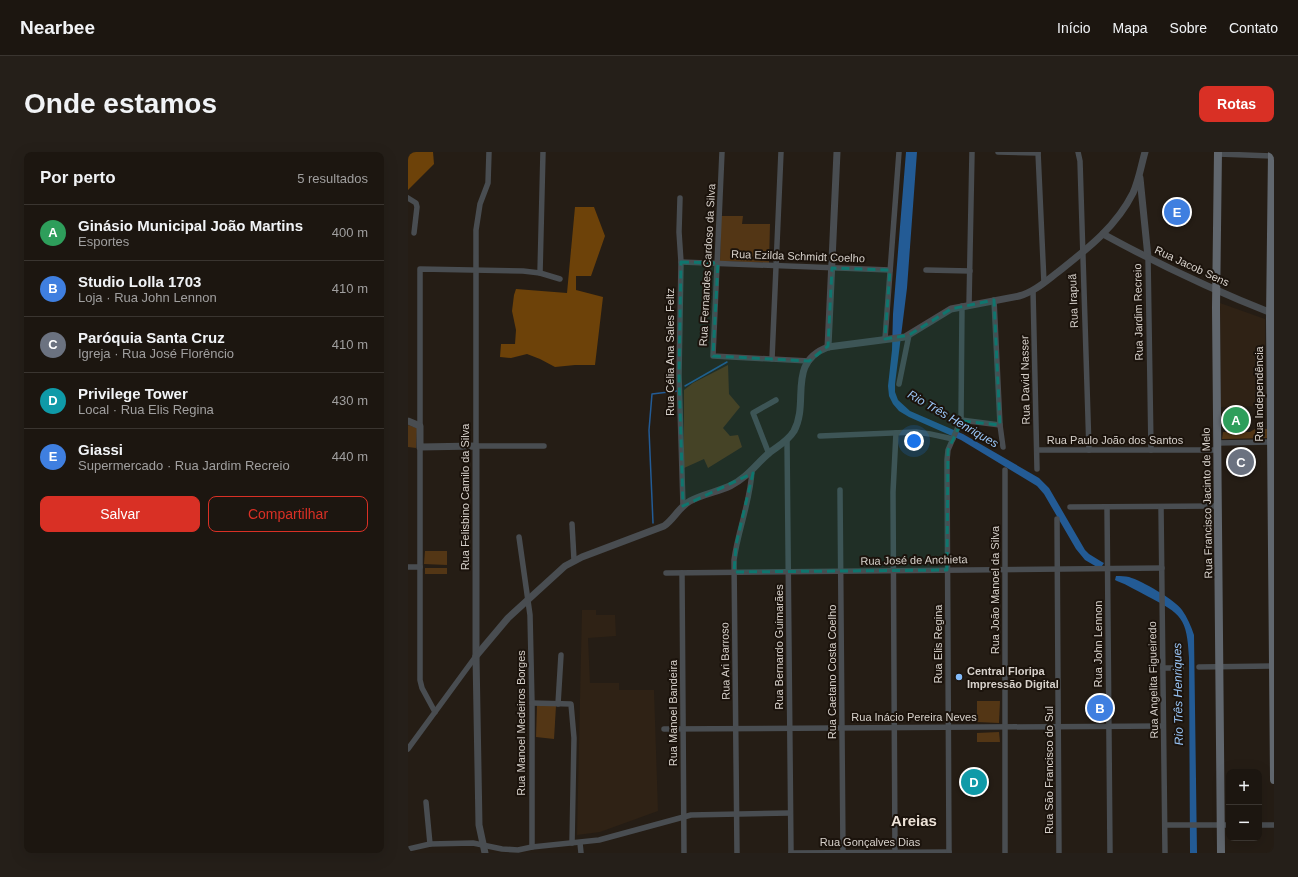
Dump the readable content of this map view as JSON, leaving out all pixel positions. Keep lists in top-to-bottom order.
{
  "streets": {
    "main road": ["Rua Independência", "Rua Francisco Jacinto de Melo"],
    "street": [
      "Rua Ezilda Schmidt Coelho",
      "Rua Fernandes Cardoso da Silva",
      "Rua Jacob Sens",
      "Rua Irapuã",
      "Rua Jardim Recreio",
      "Rua Célia Ana Sales Feltz",
      "Rua David Nasser",
      "Rua Paulo João dos Santos",
      "Rua Felisbino Camilo da Silva",
      "Rua José de Anchieta",
      "Rua João Manoel da Silva",
      "Rua Elis Regina",
      "Rua John Lennon",
      "Rua Bernardo Guimarães",
      "Rua Ari Barroso",
      "Rua Caetano Costa Coelho",
      "Rua Angelita Figueiredo",
      "Rua Manoel Bandeira",
      "Rua Inácio Pereira Neves",
      "Rua Manoel Medeiros Borges",
      "Rua São Francisco do Sul",
      "Rua Gonçalves Dias"
    ]
  },
  "crossings": [
    ["Rua Ezilda Schmidt Coelho", "Rua Fernandes Cardoso da Silva"],
    ["Rua Ezilda Schmidt Coelho", "Rua Célia Ana Sales Feltz"],
    ["Rua Jacob Sens", "Rua Jardim Recreio"],
    ["Rua Jacob Sens", "Rua Independência"],
    ["Rua Jacob Sens", "Rua Francisco Jacinto de Melo"],
    ["Rua Irapuã", "Rua Paulo João dos Santos"],
    ["Rua Jardim Recreio", "Rua Paulo João dos Santos"],
    ["Rua David Nasser", "Rua Paulo João dos Santos"],
    ["Rua Independência", "Rua Paulo João dos Santos"],
    ["Rua Paulo João dos Santos", "Rua Francisco Jacinto de Melo"],
    ["Rua José de Anchieta", "Rua João Manoel da Silva"],
    ["Rua José de Anchieta", "Rua Elis Regina"],
    ["Rua José de Anchieta", "Rua John Lennon"],
    ["Rua José de Anchieta", "Rua Bernardo Guimarães"],
    ["Rua José de Anchieta", "Rua Ari Barroso"],
    ["Rua José de Anchieta", "Rua Caetano Costa Coelho"],
    ["Rua José de Anchieta", "Rua Angelita Figueiredo"],
    ["Rua José de Anchieta", "Rua Manoel Bandeira"],
    ["Rua José de Anchieta", "Rua São Francisco do Sul"],
    ["Rua João Manoel da Silva", "Rua Inácio Pereira Neves"],
    ["Rua Elis Regina", "Rua Inácio Pereira Neves"],
    ["Rua Elis Regina", "Rua Gonçalves Dias"],
    ["Rua John Lennon", "Rua Inácio Pereira Neves"],
    ["Rua Bernardo Guimarães", "Rua Inácio Pereira Neves"],
    ["Rua Bernardo Guimarães", "Rua Gonçalves Dias"],
    ["Rua Ari Barroso", "Rua Inácio Pereira Neves"],
    ["Rua Caetano Costa Coelho", "Rua Inácio Pereira Neves"],
    ["Rua Caetano Costa Coelho", "Rua Gonçalves Dias"],
    ["Rua Angelita Figueiredo", "Rua Inácio Pereira Neves"],
    ["Rua Manoel Bandeira", "Rua Inácio Pereira Neves"],
    ["Rua Inácio Pereira Neves", "Rua São Francisco do Sul"]
  ],
  "districts": ["Areias"],
  "water": ["Rio Três Henriques"],
  "places": ["Central Floripa Impressão Digital"],
  "page": {
    "header": "Nearbee",
    "nav": [
      "Início",
      "Mapa",
      "Sobre",
      "Contato"
    ],
    "buttons": [
      "Rotas",
      ["Salvar", "Compartilhar"]
    ],
    "title": "Onde estamos",
    "heading": ["Por perto", "5 resultados"],
    "pins": [
      "E",
      "A",
      "C",
      "B",
      "D"
    ],
    "list": [
      {
        "mark": "A",
        "name": "Ginásio Municipal João Martins",
        "note": "Esportes",
        "value": "400 m"
      },
      {
        "mark": "B",
        "name": "Studio Lolla 1703",
        "note": "Loja · Rua John Lennon",
        "value": "410 m"
      },
      {
        "mark": "C",
        "name": "Paróquia Santa Cruz",
        "note": "Igreja · Rua José Florêncio",
        "value": "410 m"
      },
      {
        "mark": "D",
        "name": "Privilege Tower",
        "note": "Local · Rua Elis Regina",
        "value": "430 m"
      },
      {
        "mark": "E",
        "name": "Giassi",
        "note": "Supermercado · Rua Jardim Recreio",
        "value": "440 m"
      }
    ],
    "map_buttons": ["+", "−"]
  }
}
